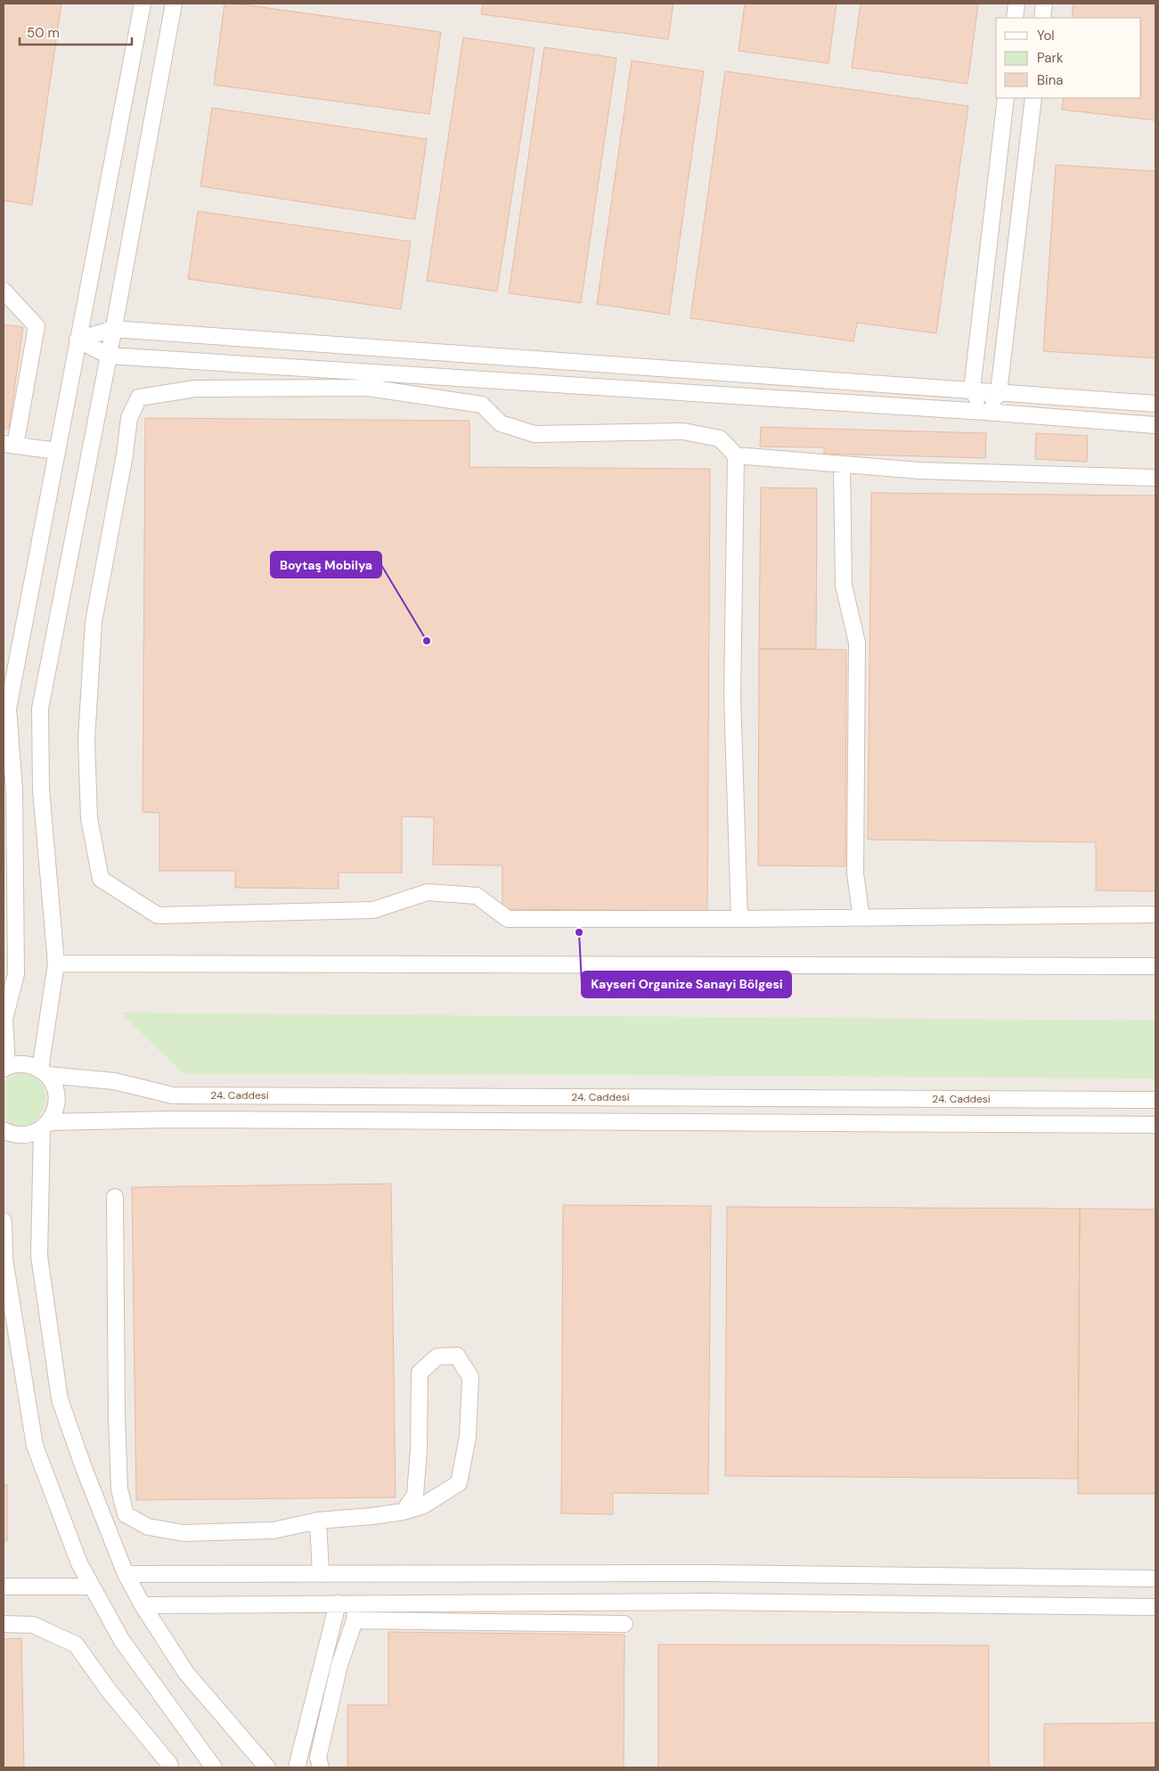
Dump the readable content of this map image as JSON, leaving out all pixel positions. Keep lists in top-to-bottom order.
{
  "streets": {
    "street": ["24. Caddesi"]
  },
  "places": ["Boytaş Mobilya", "Kayseri Organize Sanayi Bölgesi"],
  "legend": ["Yol", "Park", "Bina"],
  "scale_bar": "50 m"
}
